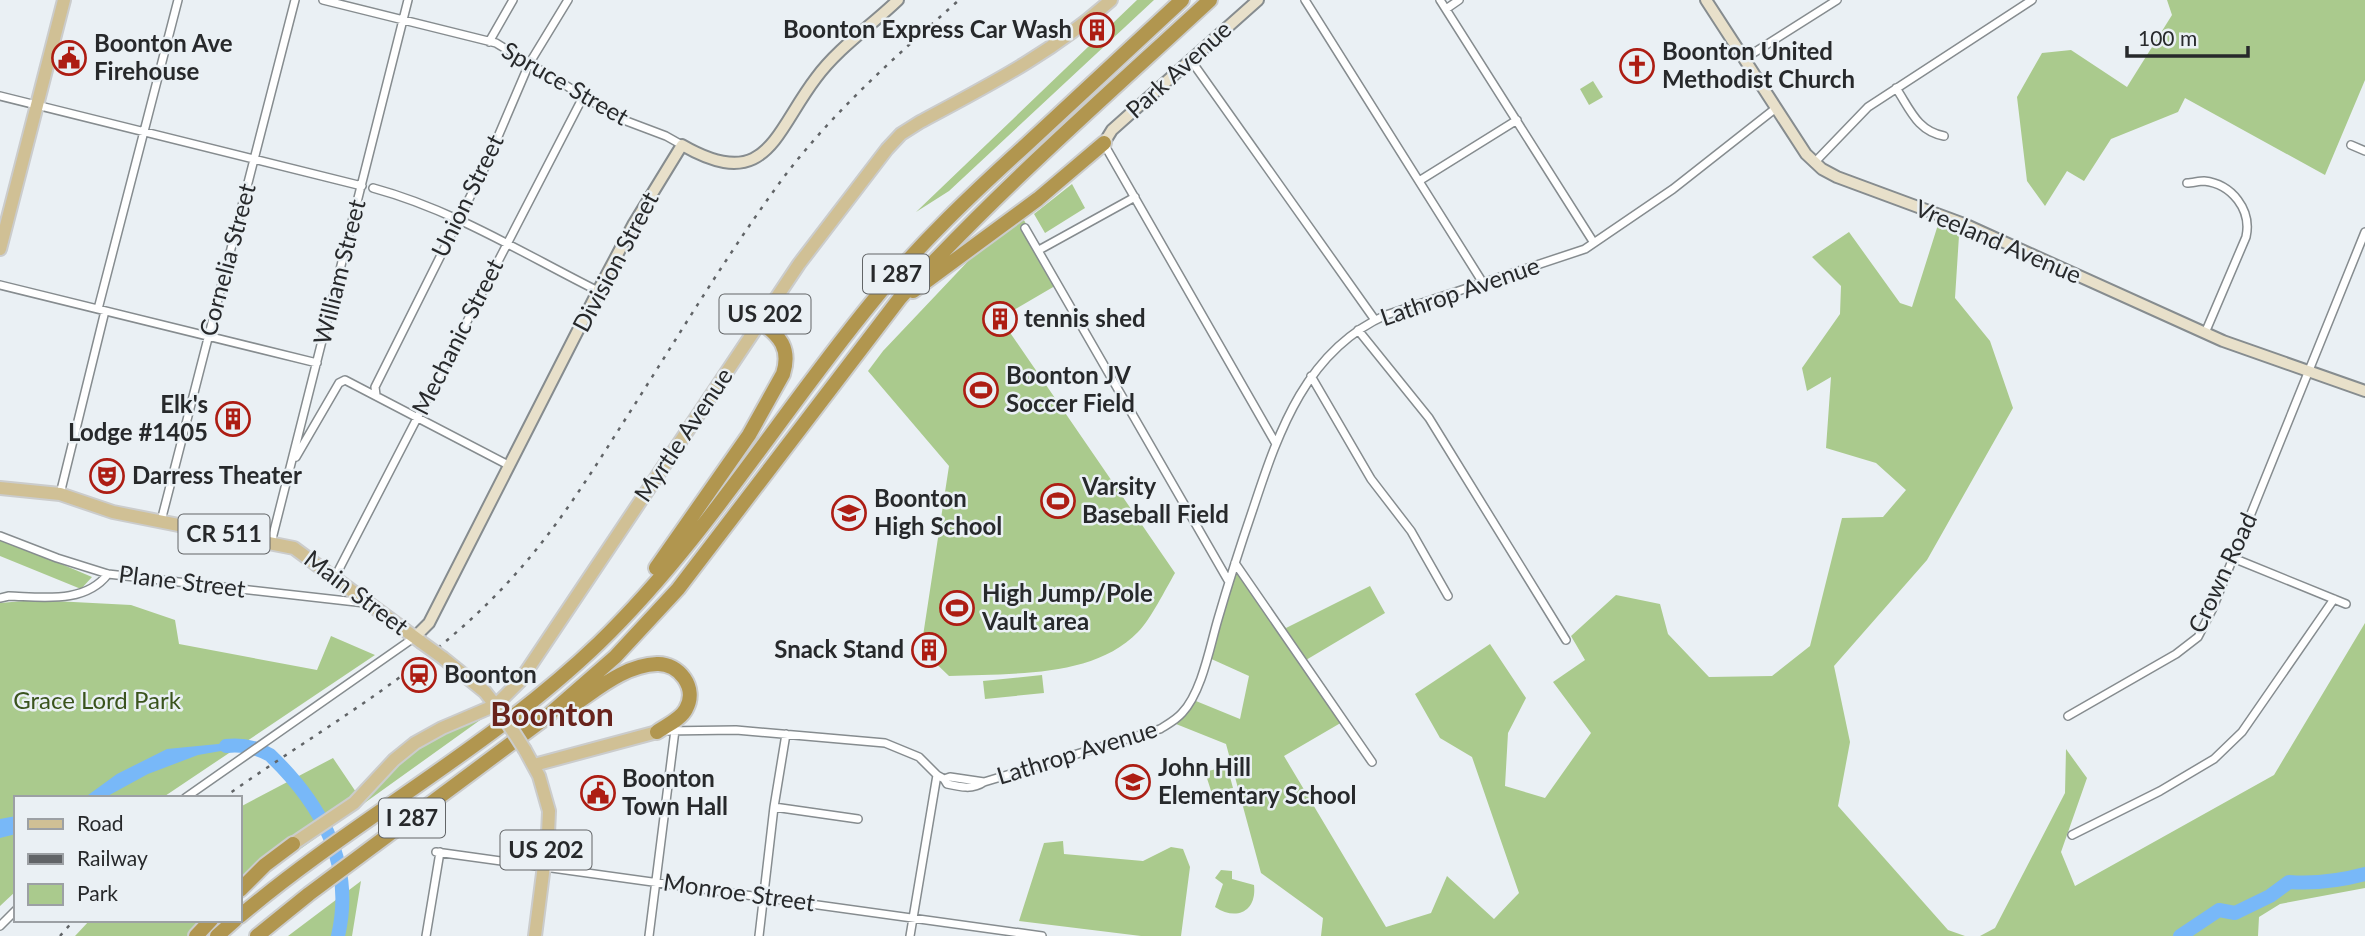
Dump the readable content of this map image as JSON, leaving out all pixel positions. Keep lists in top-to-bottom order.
{
  "streets": {
    "highway": ["I 287"],
    "main road": [
      "Lathrop Avenue",
      "US 202",
      "Myrtle Avenue",
      "CR 511",
      "Main Street"
    ],
    "street": [
      "Park Avenue",
      "Spruce Street",
      "Union Street",
      "Vreeland Avenue",
      "Cornelia Street",
      "Division Street",
      "William Street",
      "Mechanic Street",
      "Crown Road",
      "Plane Street",
      "Monroe Street"
    ]
  },
  "crossings": [
    ["Spruce Street", "Union Street"],
    ["Spruce Street", "Division Street"],
    ["Spruce Street", "William Street"],
    ["Spruce Street", "Mechanic Street"],
    ["Vreeland Avenue", "Lathrop Avenue"],
    ["Vreeland Avenue", "Crown Road"],
    ["Cornelia Street", "Main Street"],
    ["Division Street", "Main Street"],
    ["William Street", "Main Street"],
    ["Lathrop Avenue", "US 202"],
    ["Lathrop Avenue", "Main Street"],
    ["US 202", "Main Street"],
    ["US 202", "Monroe Street"],
    ["Mechanic Street", "Main Street"],
    ["Myrtle Avenue", "Main Street"],
    ["Plane Street", "Main Street"]
  ],
  "districts": ["Boonton"],
  "parks": ["Grace Lord Park"],
  "places": {
    "building": [
      "Boonton Express Car Wash",
      "tennis shed",
      "Elk's Lodge #1405",
      "Snack Stand"
    ],
    "public building": ["Boonton Ave Firehouse", "Boonton Town Hall"],
    "church": ["Boonton United Methodist Church"],
    "sports": ["Boonton JV Soccer Field", "Varsity Baseball Field", "High Jump/Pole Vault area"],
    "theatre": ["Darress Theater"],
    "school or university": ["Boonton High School", "John Hill Elementary School"],
    "station": ["Boonton"]
  },
  "legend": ["Road", "Railway", "Park"],
  "scale_bar": "100 m"
}
